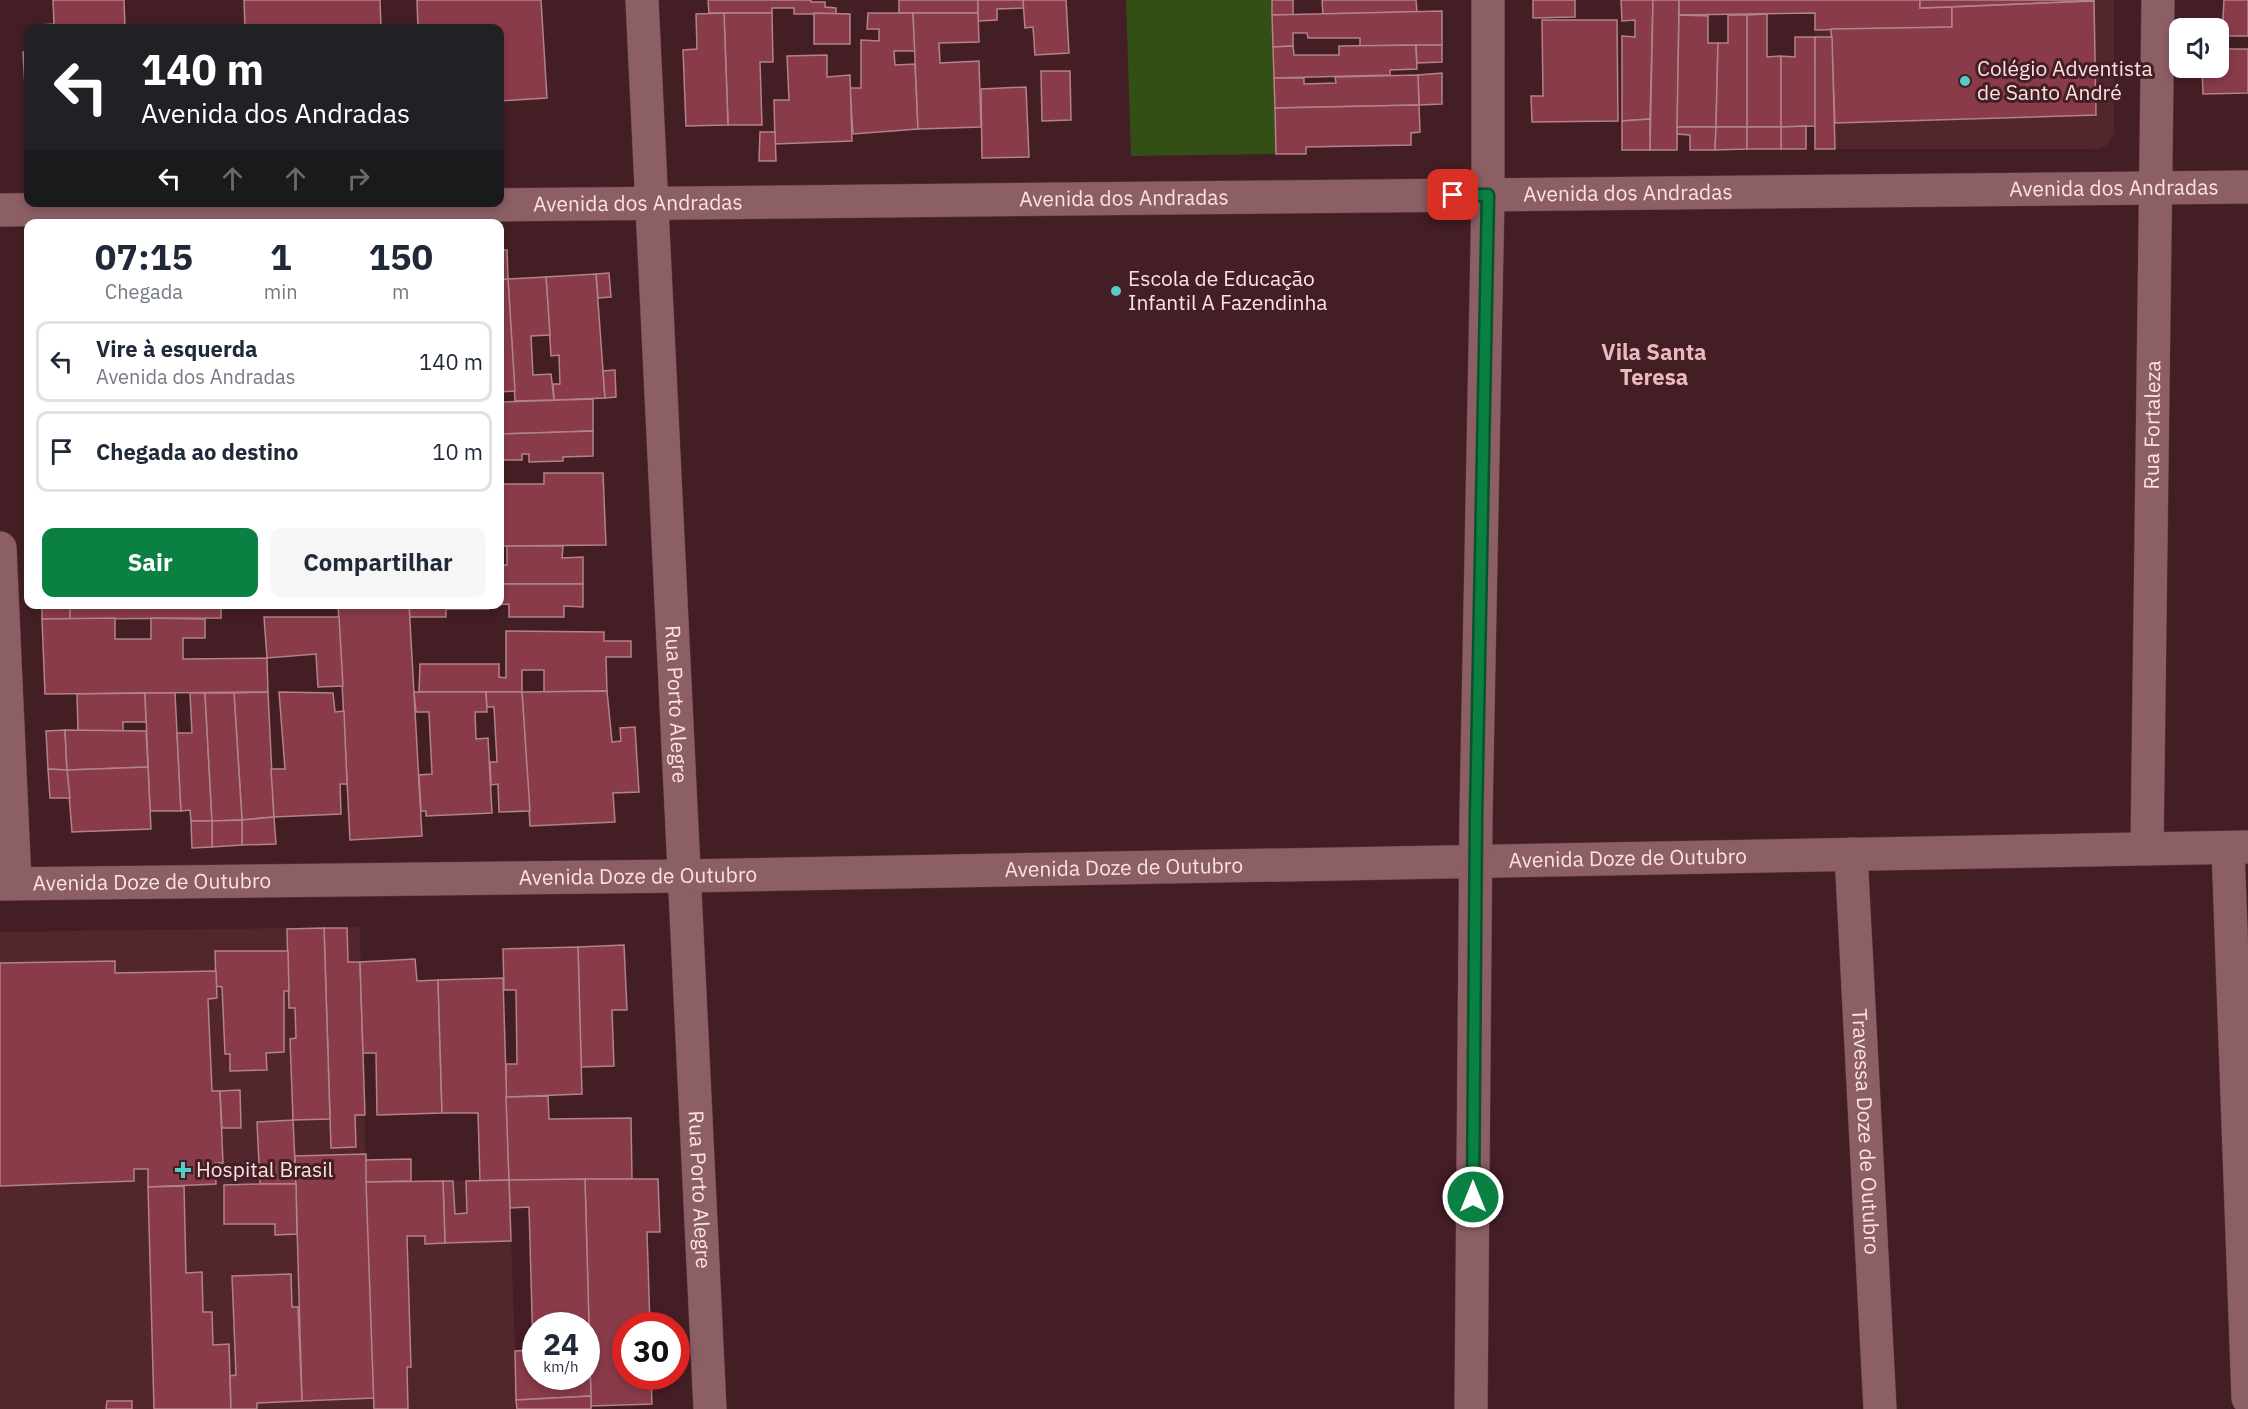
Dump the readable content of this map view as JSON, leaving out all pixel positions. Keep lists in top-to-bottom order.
{
  "streets": {
    "street": [
      "Avenida dos Andradas",
      "Rua Fortaleza",
      "Rua Porto Alegre",
      "Avenida Doze de Outubro",
      "Travessa Doze de Outubro"
    ]
  },
  "crossings": [
    ["Avenida dos Andradas", "Rua Fortaleza"],
    ["Avenida dos Andradas", "Rua Porto Alegre"],
    ["Rua Fortaleza", "Avenida Doze de Outubro"],
    ["Rua Porto Alegre", "Avenida Doze de Outubro"],
    ["Avenida Doze de Outubro", "Travessa Doze de Outubro"]
  ],
  "districts": ["Vila Santa Teresa"],
  "places": {
    "other": ["Colégio Adventista de Santo André", "Escola de Educação Infantil A Fazendinha"],
    "health": ["Hospital Brasil"]
  },
  "page": {
    "turn": ["140 m", "Avenida dos Andradas"],
    "eta": [
      "07:15",
      "Chegada",
      "1",
      "min",
      "150",
      "m"
    ],
    "list": [
      {
        "name": "Vire à esquerda",
        "note": "Avenida dos Andradas",
        "value": "140 m"
      },
      {
        "name": "Chegada ao destino",
        "value": "10 m"
      }
    ],
    "buttons": ["Sair", "Compartilhar"],
    "speed": "24 km/h",
    "limit": "30"
  }
}
